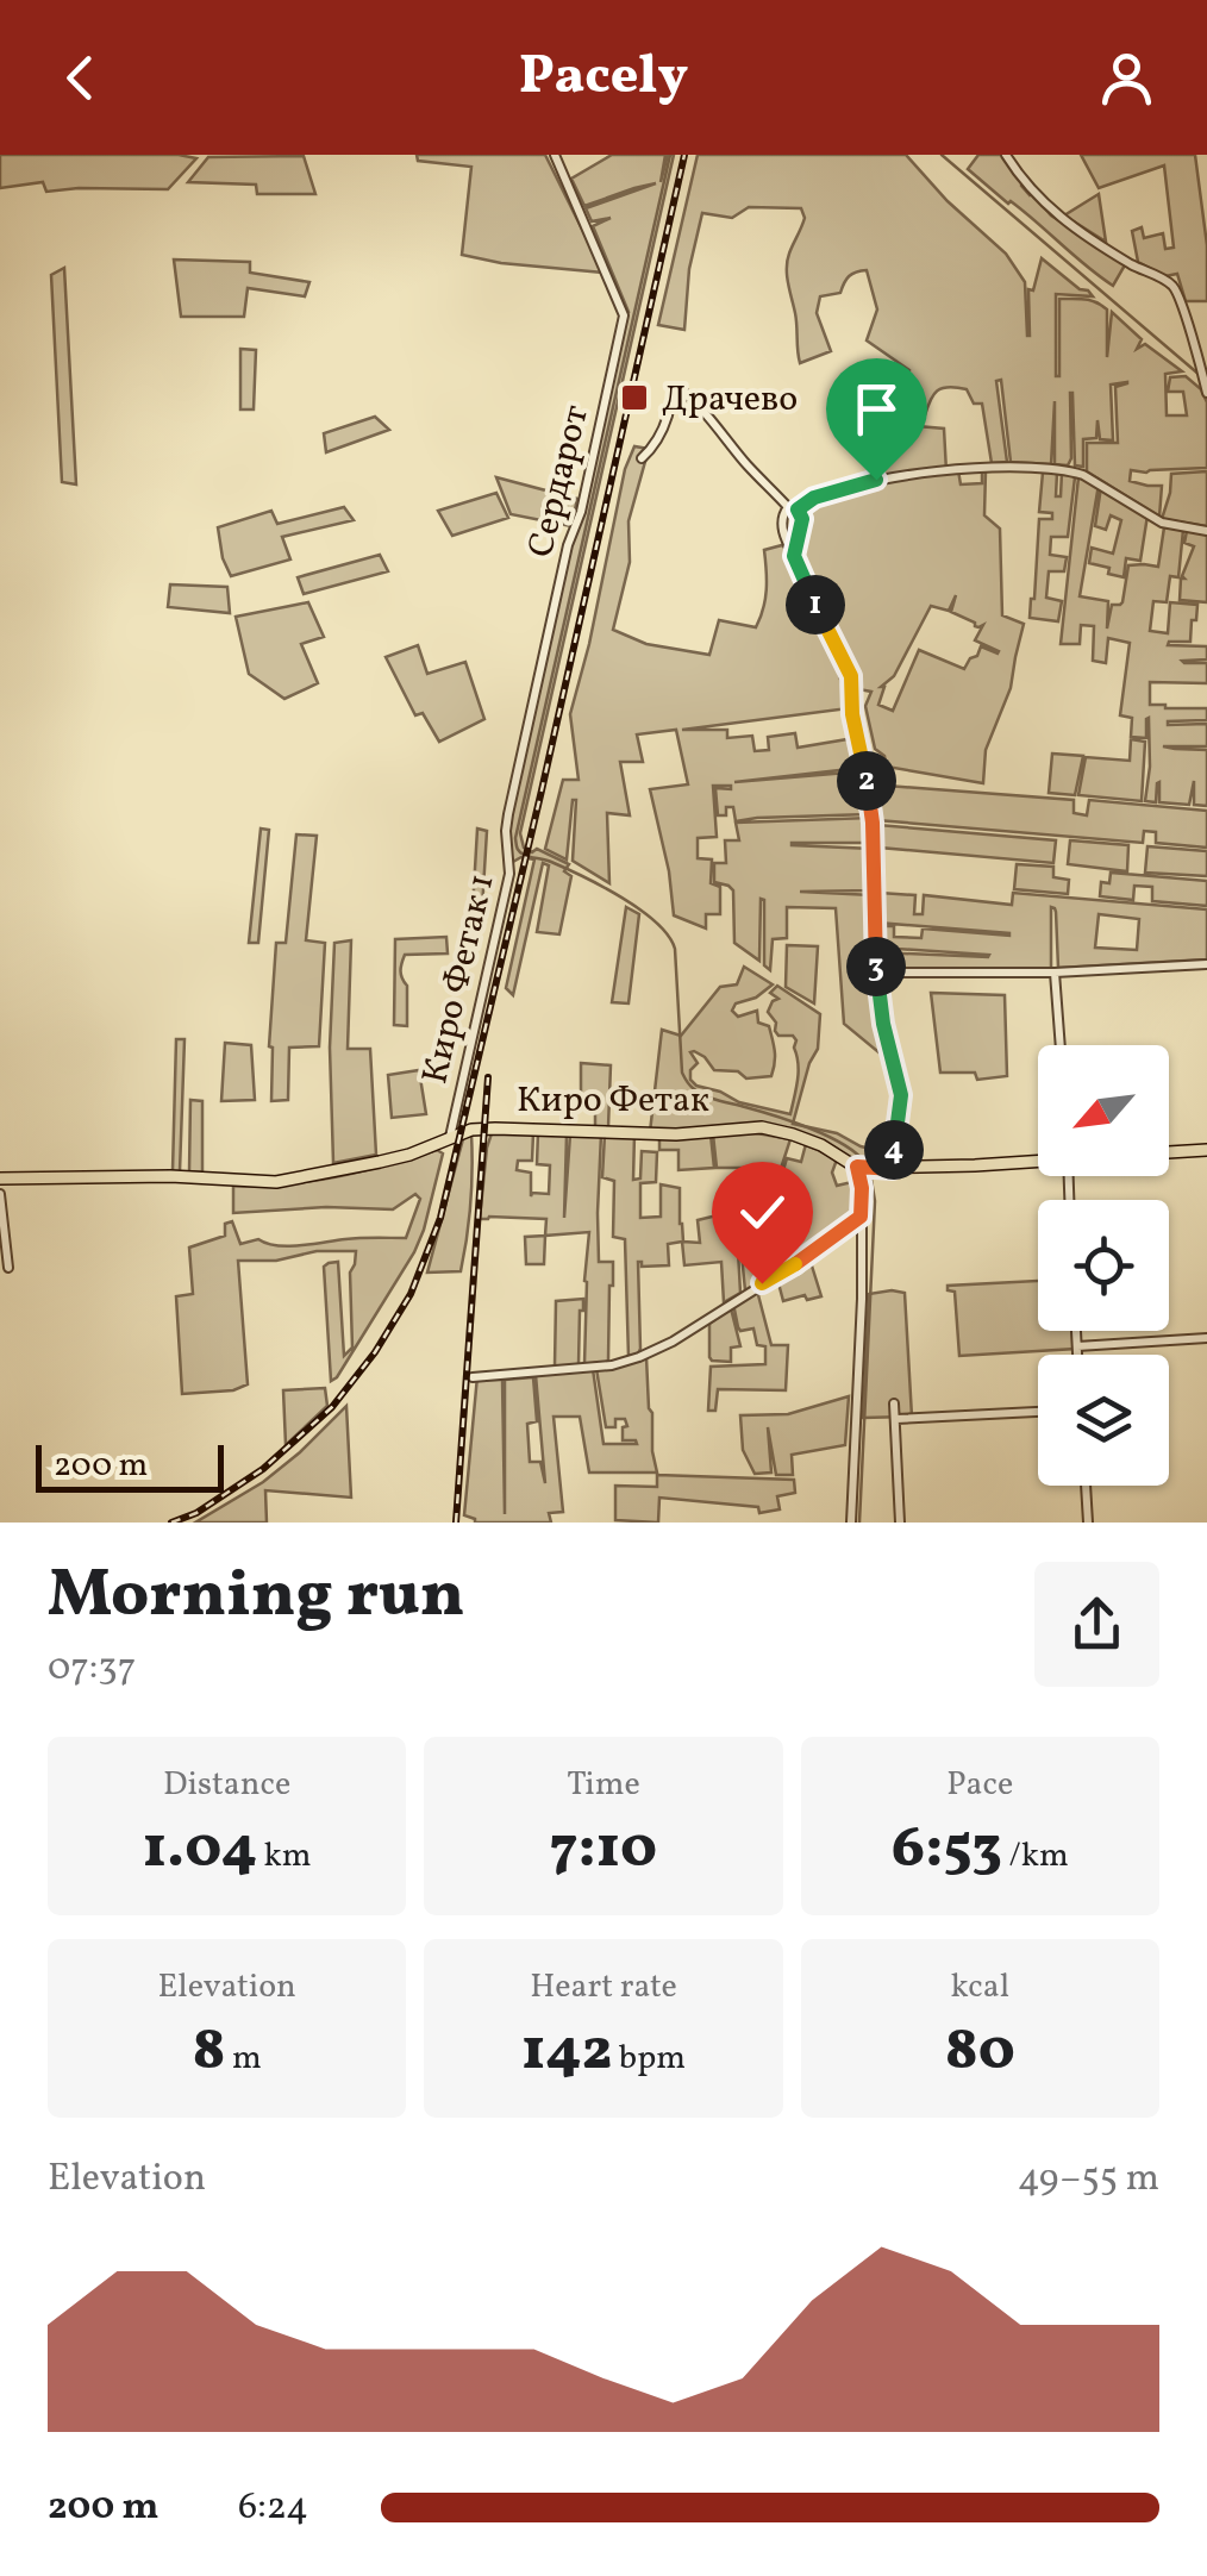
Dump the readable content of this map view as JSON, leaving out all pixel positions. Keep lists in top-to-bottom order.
{
  "streets": {
    "main road": ["Киро Фетак"],
    "street": ["Сердарот", "Киро Фетак 1"]
  },
  "crossings": [
    ["Сердарот", "Киро Фетак 1"],
    ["Киро Фетак 1", "Киро Фетак"]
  ],
  "places": {
    "transit": ["Драчево"]
  },
  "scale_bar": "200 m",
  "north": "bottom left",
  "page": {
    "header": "Pacely",
    "pins": [
      "1",
      "2",
      "3",
      "4"
    ],
    "scale": "200 m",
    "heading": ["Morning run", "07:37"],
    "stats": [
      ["Distance", "1.04 km"],
      ["Time", "7:10"],
      ["Pace", "6:53 /km"],
      ["Elevation", "8 m"],
      ["Heart rate", "142 bpm"],
      ["kcal", "80"]
    ],
    "chart": ["Elevation", "49–55 m"],
    "list": [
      {
        "name": "200 m",
        "note": "6:24"
      }
    ]
  }
}
